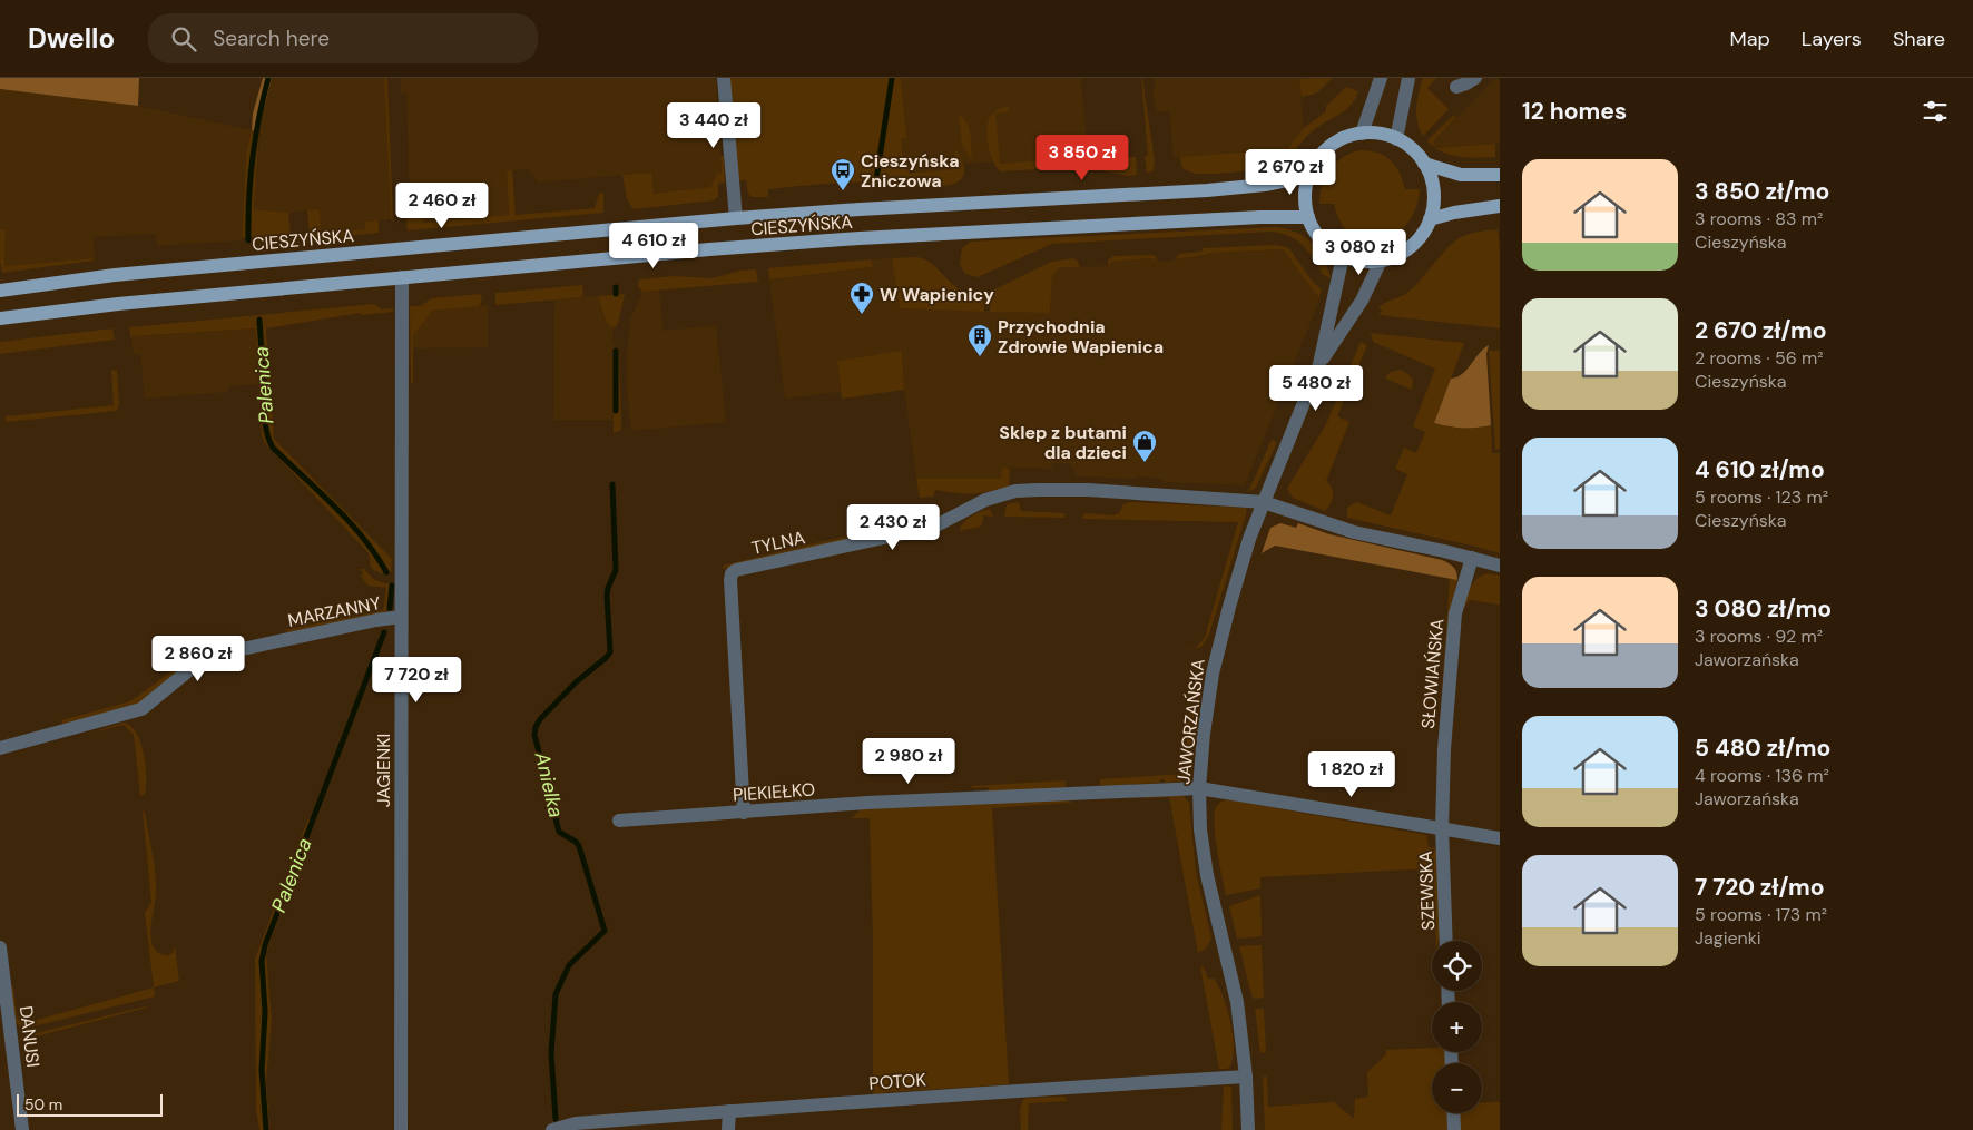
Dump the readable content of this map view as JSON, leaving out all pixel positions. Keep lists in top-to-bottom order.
{
  "streets": {
    "main road": ["CIESZYŃSKA"],
    "street": [
      "TYLNA",
      "MARZANNY",
      "SŁOWIAŃSKA",
      "JAWORZAŃSKA",
      "JAGIENKI",
      "PIEKIEŁKO",
      "SZEWSKA",
      "DANUSI",
      "POTOK"
    ]
  },
  "crossings": [
    ["CIESZYŃSKA", "JAWORZAŃSKA"],
    ["CIESZYŃSKA", "JAGIENKI"],
    ["TYLNA", "JAWORZAŃSKA"],
    ["TYLNA", "PIEKIEŁKO"],
    ["MARZANNY", "JAGIENKI"],
    ["SŁOWIAŃSKA", "PIEKIEŁKO"],
    ["SŁOWIAŃSKA", "SZEWSKA"],
    ["JAWORZAŃSKA", "PIEKIEŁKO"],
    ["JAWORZAŃSKA", "POTOK"],
    ["PIEKIEŁKO", "SZEWSKA"]
  ],
  "water": ["Palenica", "Anielka"],
  "places": {
    "bus stop": ["Cieszyńska Zniczowa"],
    "pharmacy": ["W Wapienicy"],
    "building": ["Przychodnia Zdrowie Wapienica"],
    "shop": ["Sklep z butami dla dzieci"]
  },
  "scale_bar": "50 m",
  "page": {
    "header": "Dwello",
    "search": "Search here",
    "nav": ["Map", "Layers", "Share"],
    "heading": "12 homes",
    "price": [
      "3 440 zł",
      "3 850 zł",
      "2 670 zł",
      "2 460 zł",
      "4 610 zł",
      "3 080 zł",
      "5 480 zł",
      "2 430 zł",
      "2 860 zł",
      "7 720 zł",
      "2 980 zł",
      "1 820 zł"
    ],
    "list": [
      {
        "name": "3 850 zł/mo",
        "note": "3 rooms · 83 m² · Cieszyńska"
      },
      {
        "name": "2 670 zł/mo",
        "note": "2 rooms · 56 m² · Cieszyńska"
      },
      {
        "name": "4 610 zł/mo",
        "note": "5 rooms · 123 m² · Cieszyńska"
      },
      {
        "name": "3 080 zł/mo",
        "note": "3 rooms · 92 m² · Jaworzańska"
      },
      {
        "name": "5 480 zł/mo",
        "note": "4 rooms · 136 m² · Jaworzańska"
      },
      {
        "name": "7 720 zł/mo",
        "note": "5 rooms · 173 m² · Jagienki"
      }
    ],
    "map_buttons": ["+", "−"],
    "scale": "50 m"
  }
}
